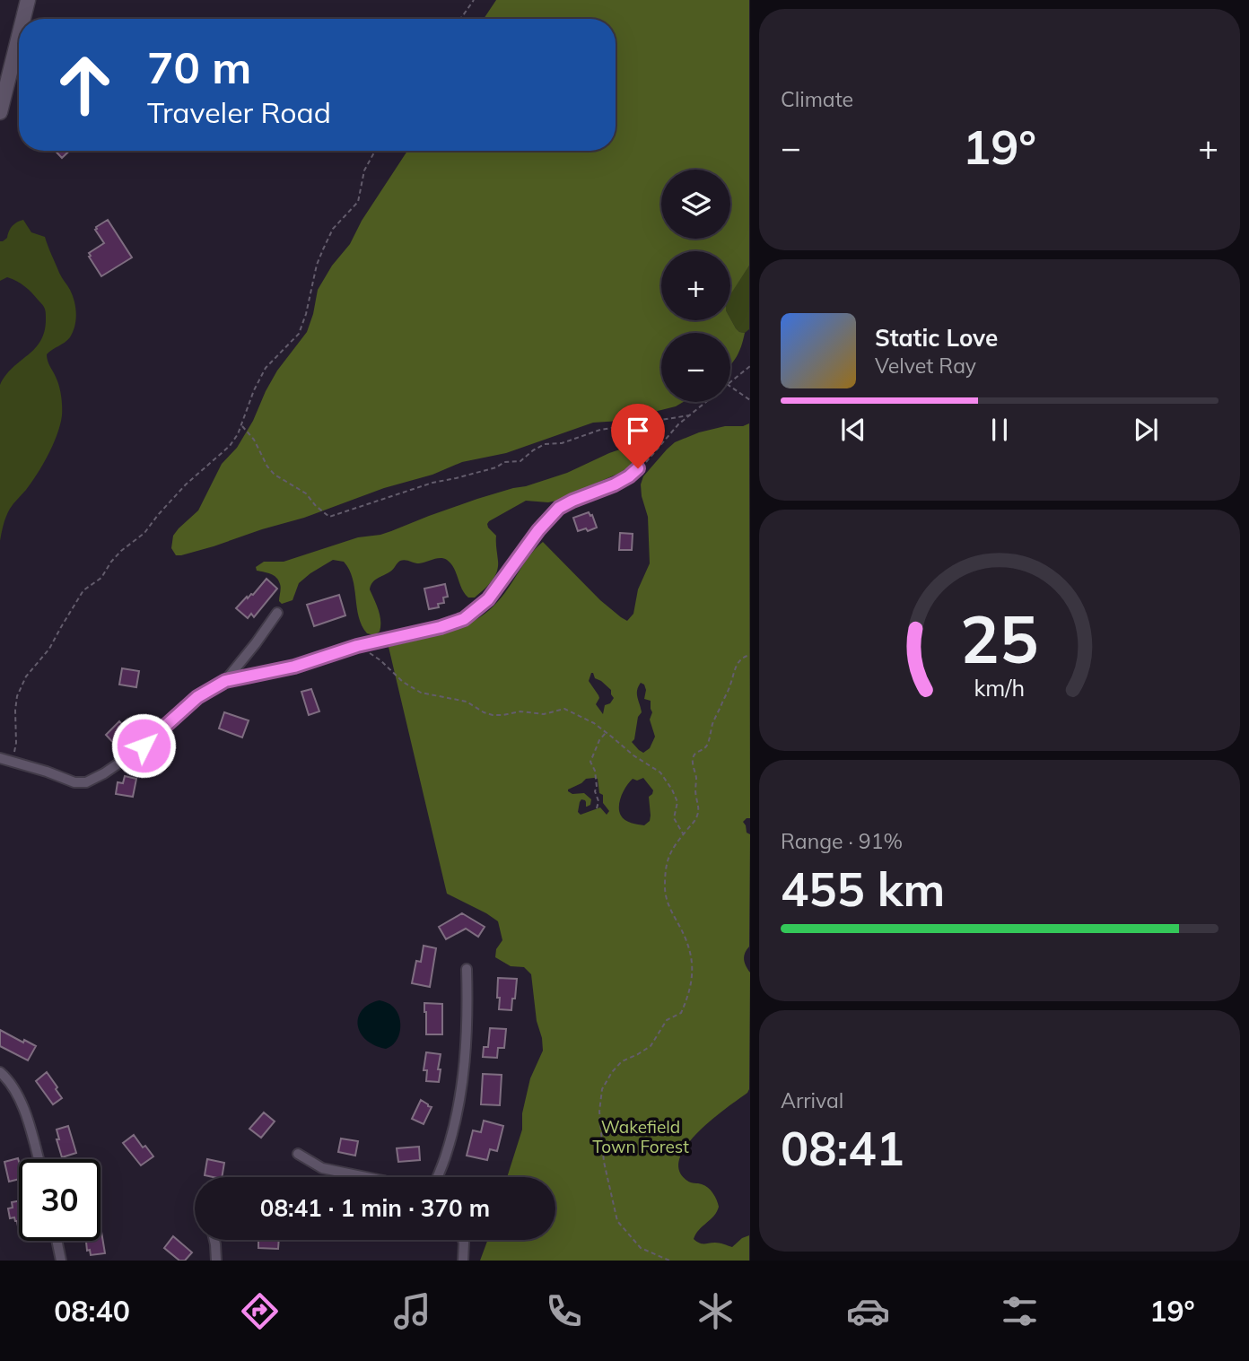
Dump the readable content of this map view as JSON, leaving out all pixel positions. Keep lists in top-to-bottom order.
{
  "parks": ["Wakefield Town Forest"],
  "page": {
    "tile": [
      "Climate",
      ["Range · 91%", "455 km"],
      ["Arrival", "08:41"]
    ],
    "turn": ["70 m", "Traveler Road"],
    "heat": ["−", "19°", "+"],
    "map_buttons": ["+", "−"],
    "song": ["Static Love", "Velvet Ray"],
    "limit": "30",
    "trip": "08:41 · 1 min · 370 m",
    "tabs": ["08:40", "19°"],
    "gauge": ["25", "km/h"]
  }
}
